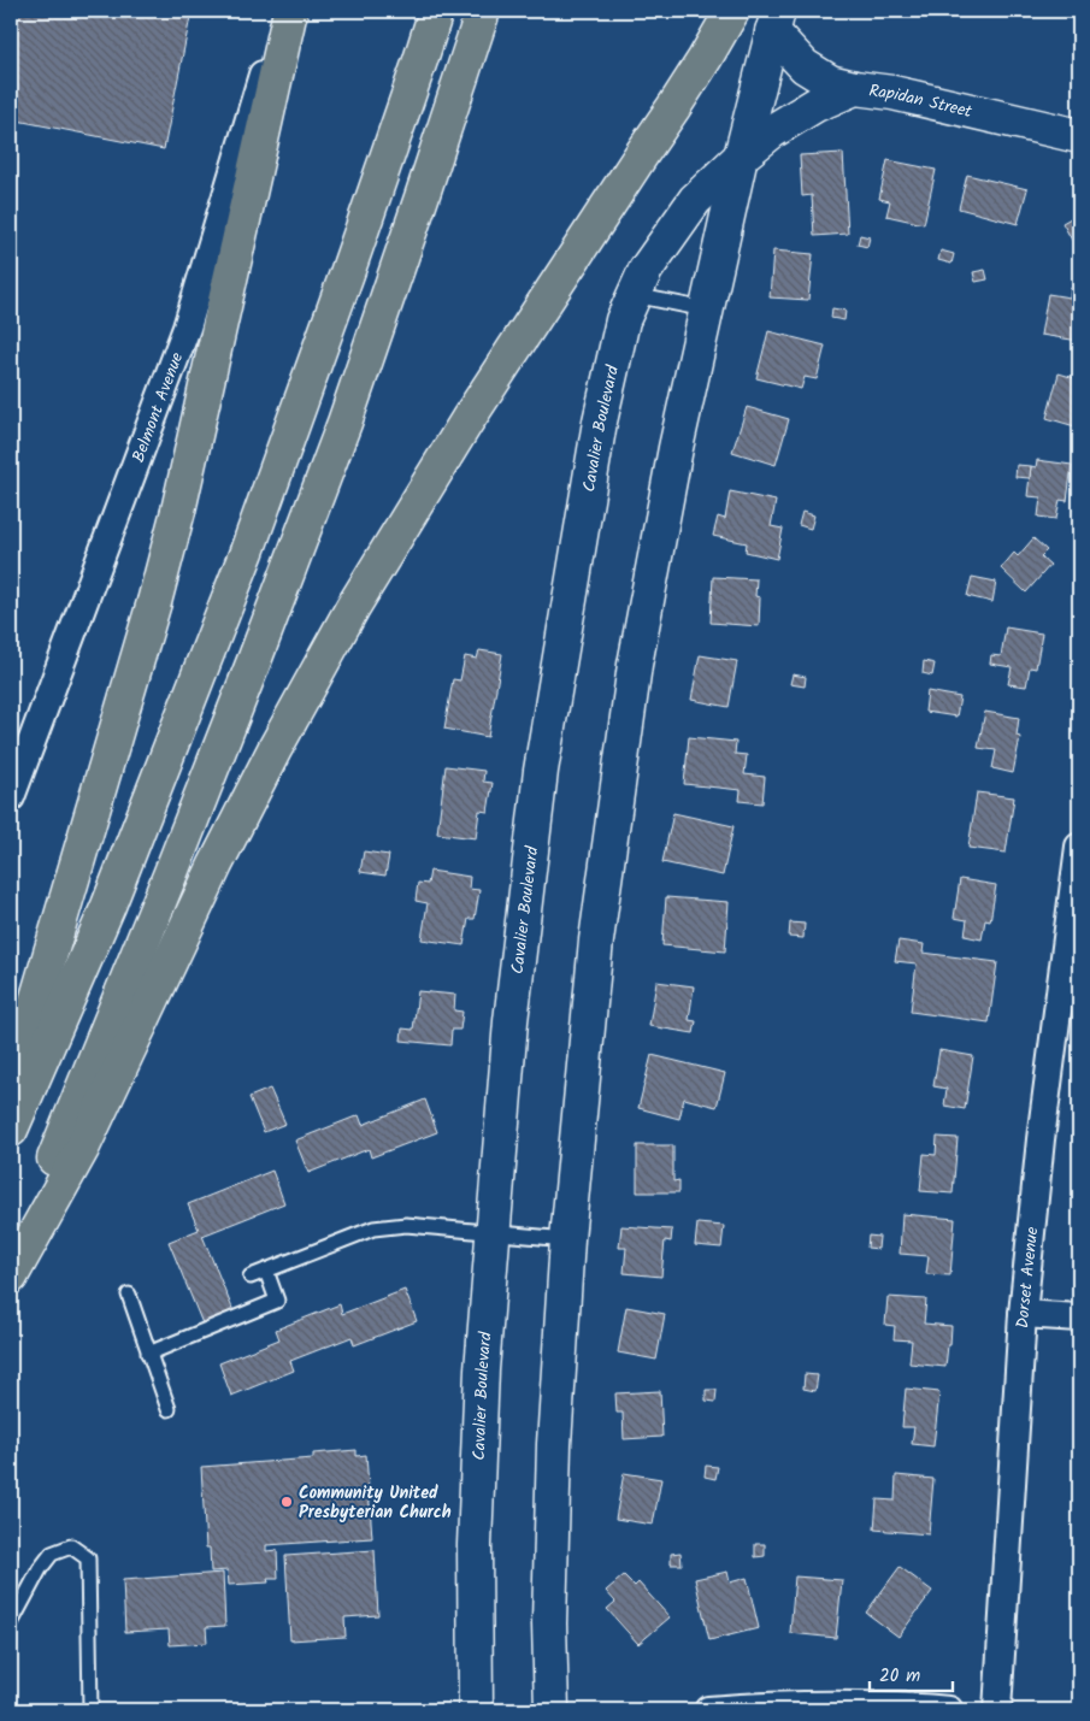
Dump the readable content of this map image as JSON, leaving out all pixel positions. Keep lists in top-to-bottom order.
{
  "streets": {
    "main road": ["Rapidan Street", "Cavalier Boulevard"],
    "street": ["Belmont Avenue", "Dorset Avenue"]
  },
  "crossings": [
    ["Rapidan Street", "Cavalier Boulevard"]
  ],
  "places": ["Community United Presbyterian Church"],
  "scale_bar": "20 m"
}
